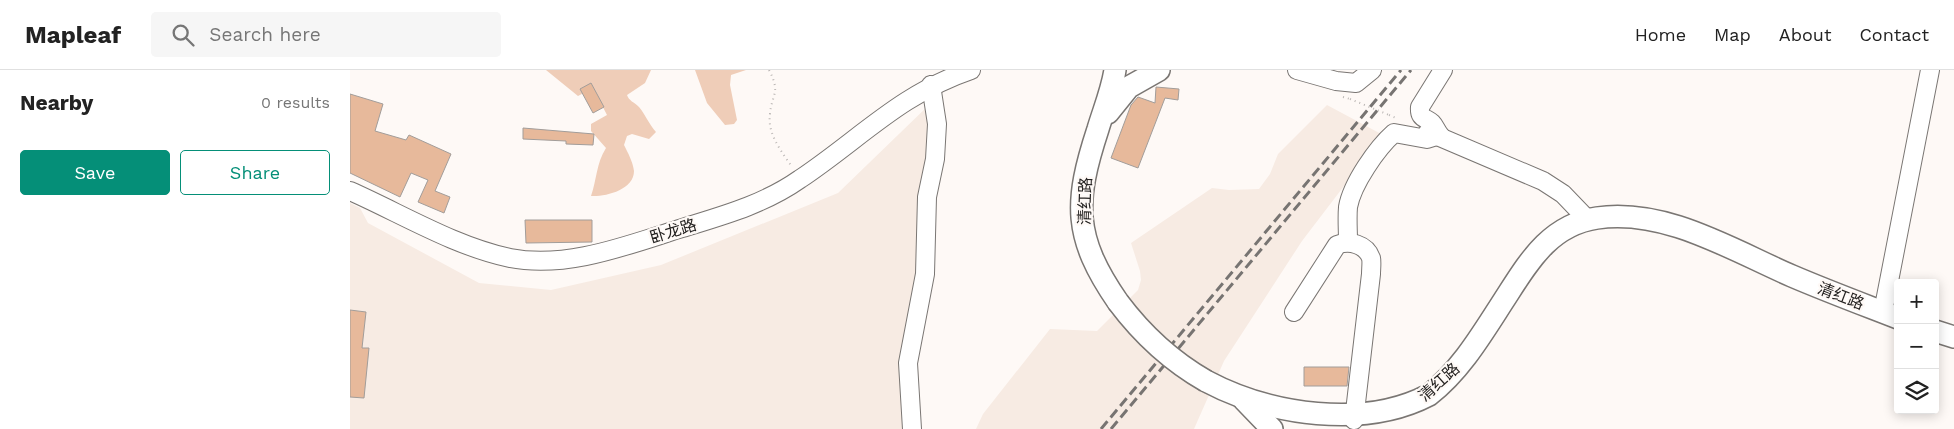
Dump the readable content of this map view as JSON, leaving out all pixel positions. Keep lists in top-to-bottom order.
{
  "streets": {
    "main road": ["清红路"],
    "street": ["卧龙路"]
  },
  "page": {
    "header": "Mapleaf",
    "search": "Search here",
    "nav": [
      "Home",
      "Map",
      "About",
      "Contact"
    ],
    "heading": ["Nearby", "0 results"],
    "buttons": ["Save", "Share"],
    "map_buttons": ["+", "−"]
  }
}
